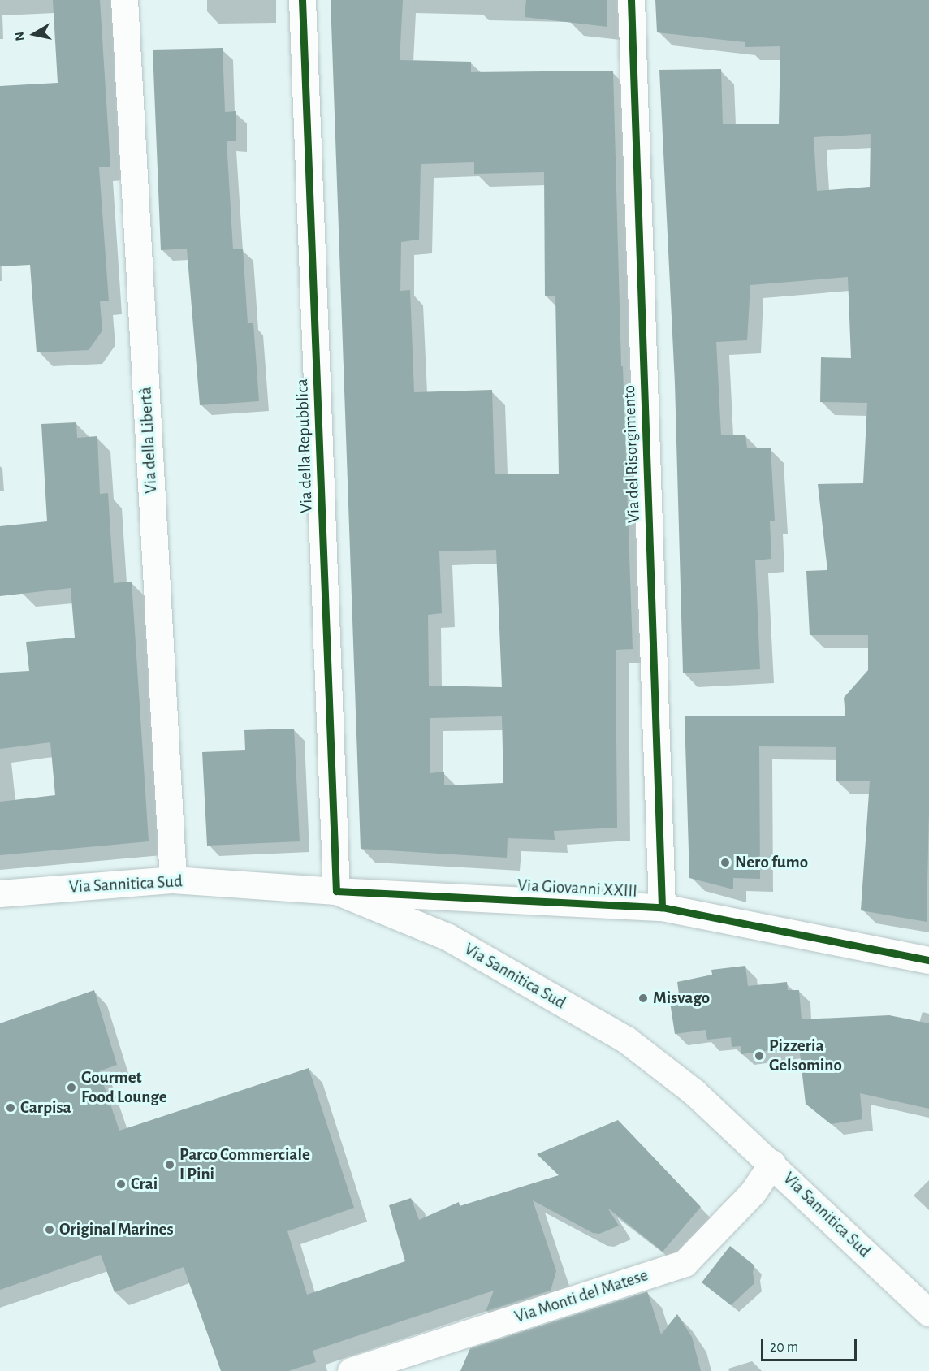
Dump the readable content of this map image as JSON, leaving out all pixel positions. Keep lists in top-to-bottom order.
{
  "streets": {
    "street": [
      "Via della Libertà",
      "Via della Repubblica",
      "Via del Risorgimento",
      "Via Sannitica Sud",
      "Via Giovanni XXIII",
      "Via Monti del Matese"
    ]
  },
  "crossings": [
    ["Via della Libertà", "Via Sannitica Sud"],
    ["Via della Repubblica", "Via Sannitica Sud"],
    ["Via della Repubblica", "Via Giovanni XXIII"],
    ["Via del Risorgimento", "Via Giovanni XXIII"],
    ["Via Sannitica Sud", "Via Giovanni XXIII"],
    ["Via Sannitica Sud", "Via Monti del Matese"]
  ],
  "places": [
    "Nero fumo",
    "Misvago",
    "Pizzeria Gelsomino",
    "Gourmet Food Lounge",
    "Carpisa",
    "Parco Commerciale I Pini",
    "Crai",
    "Original Marines"
  ],
  "scale_bar": "20 m",
  "north": "left"
}
